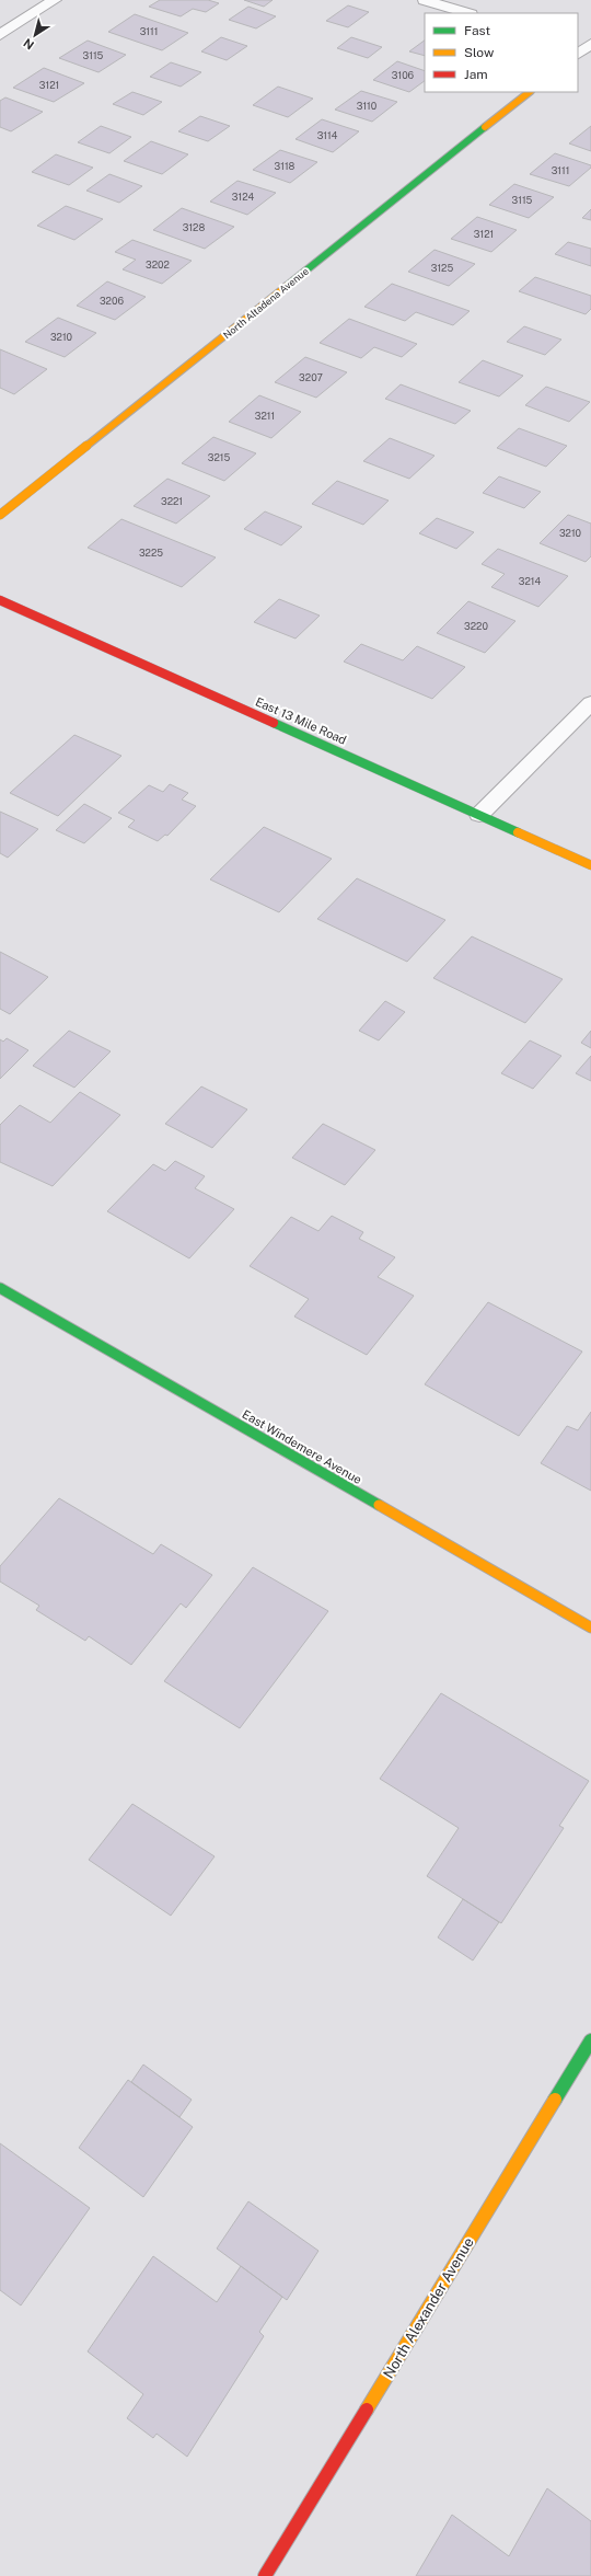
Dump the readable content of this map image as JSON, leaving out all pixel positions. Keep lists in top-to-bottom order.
{
  "streets": {
    "street": [
      "North Altadena Avenue",
      "East 13 Mile Road",
      "East Windemere Avenue",
      "North Alexander Avenue"
    ]
  },
  "house_numbers": [
    "3111",
    "3115",
    "3106",
    "3121",
    "3110",
    "3114",
    "3118",
    "3111",
    "3124",
    "3115",
    "3128",
    "3121",
    "3202",
    "3125",
    "3206",
    "3210",
    "3207",
    "3211",
    "3215",
    "3221",
    "3210",
    "3225",
    "3214",
    "3220"
  ],
  "legend": ["Fast", "Slow", "Jam"],
  "north": "bottom left"
}
